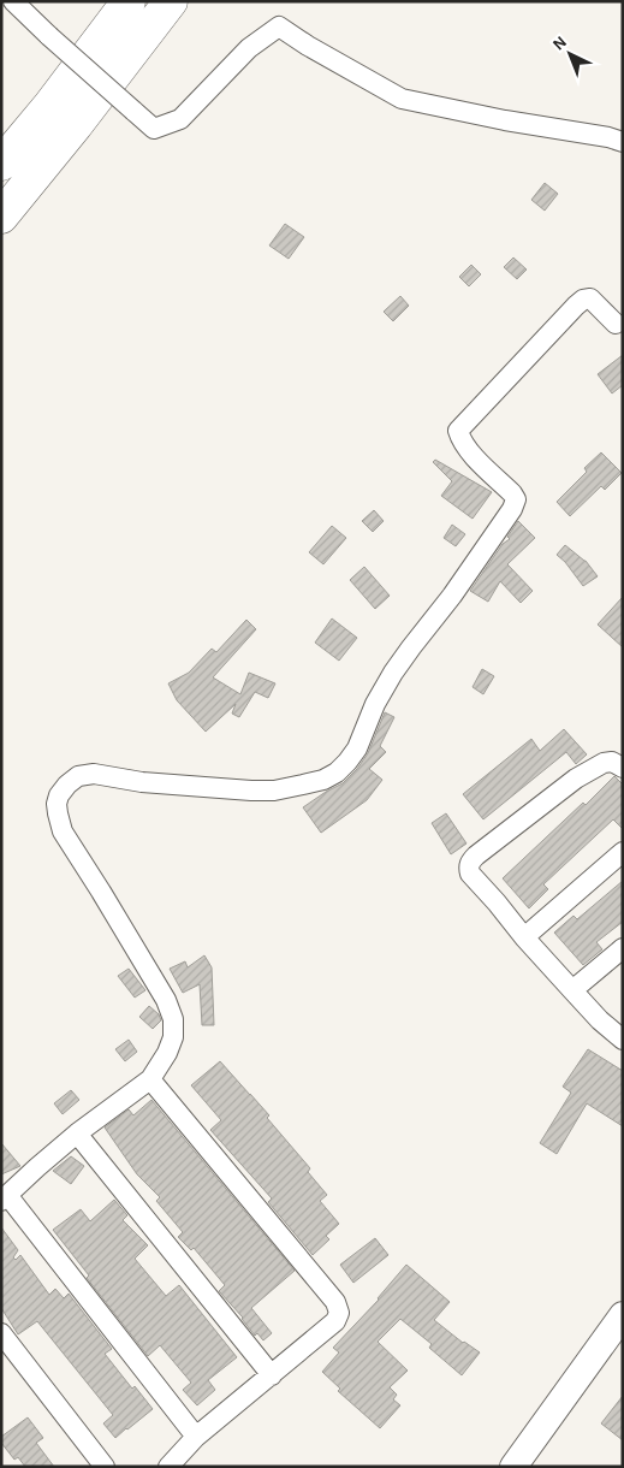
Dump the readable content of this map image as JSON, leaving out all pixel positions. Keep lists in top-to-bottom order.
{
  "north": "top left"
}
